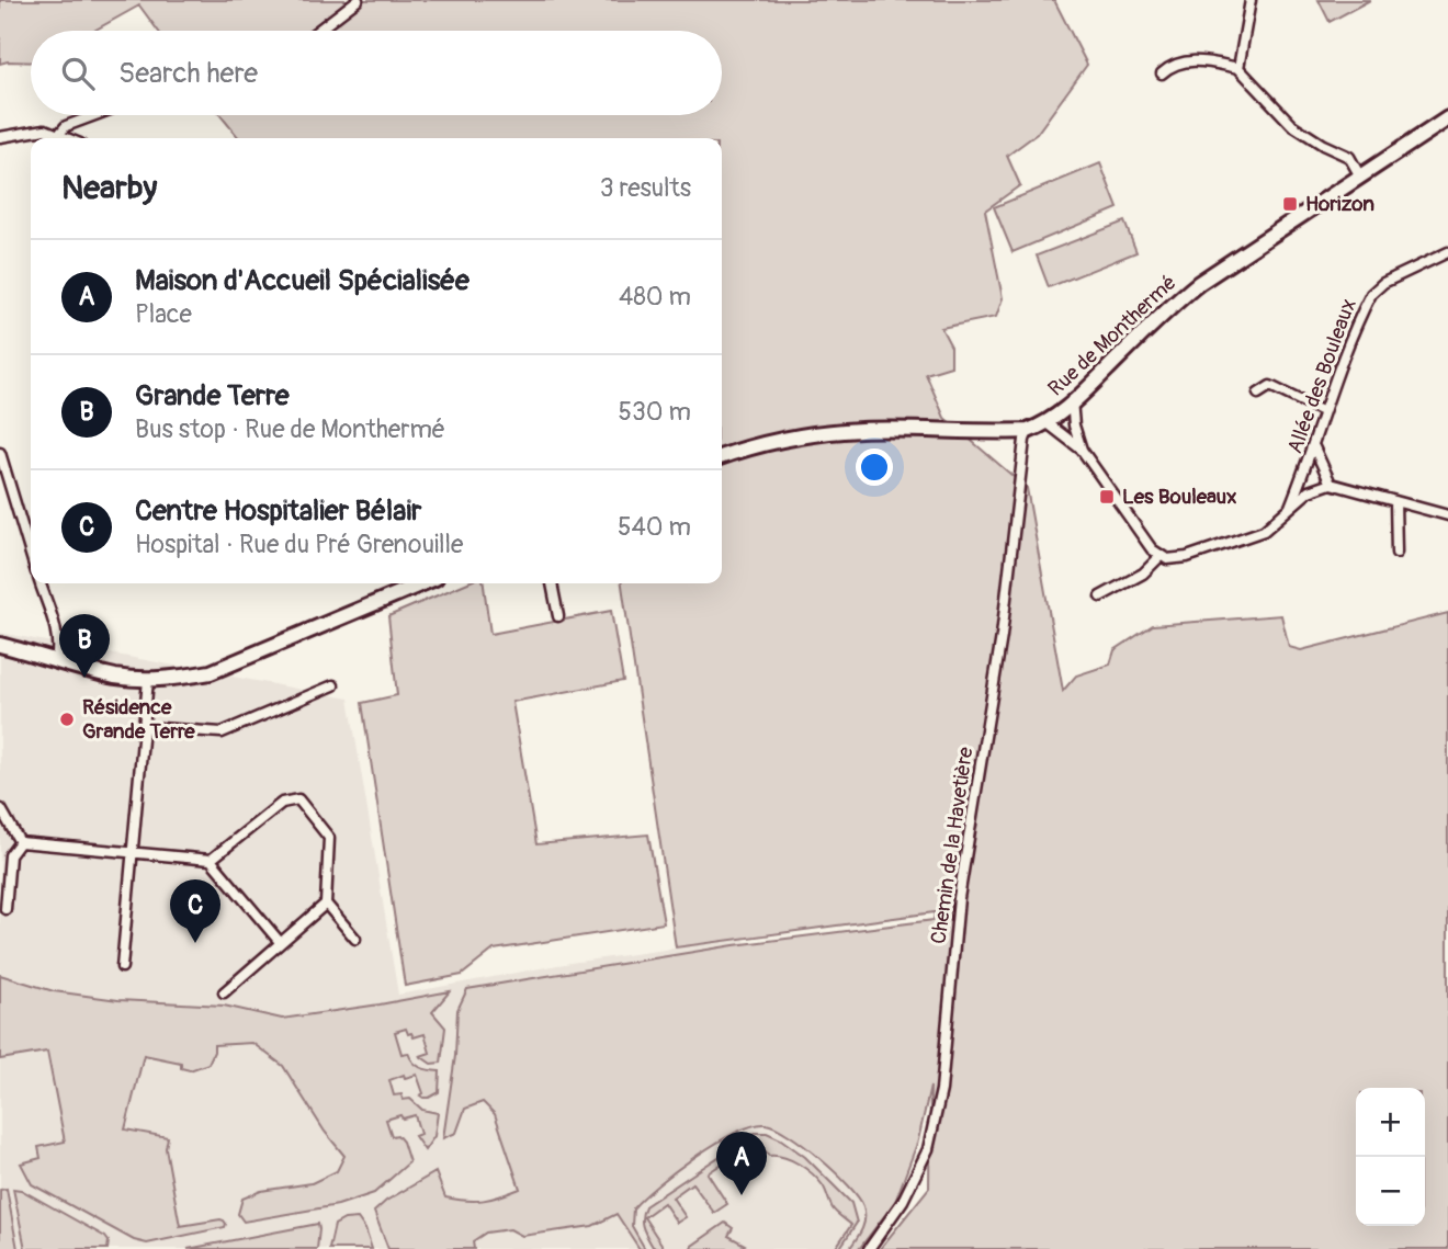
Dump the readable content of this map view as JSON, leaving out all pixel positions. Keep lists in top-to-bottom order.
{
  "streets": {
    "main road": ["Rue de Monthermé"],
    "street": ["Allée des Bouleaux", "Chemin de la Havetière"]
  },
  "crossings": [
    ["Rue de Monthermé", "Chemin de la Havetière"]
  ],
  "places": {
    "transit": ["Horizon", "Les Bouleaux"],
    "other": ["Résidence Grande Terre"]
  },
  "page": {
    "search": "Search here",
    "heading": ["Nearby", "3 results"],
    "list": [
      {
        "mark": "A",
        "name": "Maison d'Accueil Spécialisée",
        "note": "Place",
        "value": "480 m"
      },
      {
        "mark": "B",
        "name": "Grande Terre",
        "note": "Bus stop · Rue de Monthermé",
        "value": "530 m"
      },
      {
        "mark": "C",
        "name": "Centre Hospitalier Bélair",
        "note": "Hospital · Rue du Pré Grenouille",
        "value": "540 m"
      }
    ],
    "pins": ["B", "C", "A"],
    "map_buttons": ["+", "−"]
  }
}
